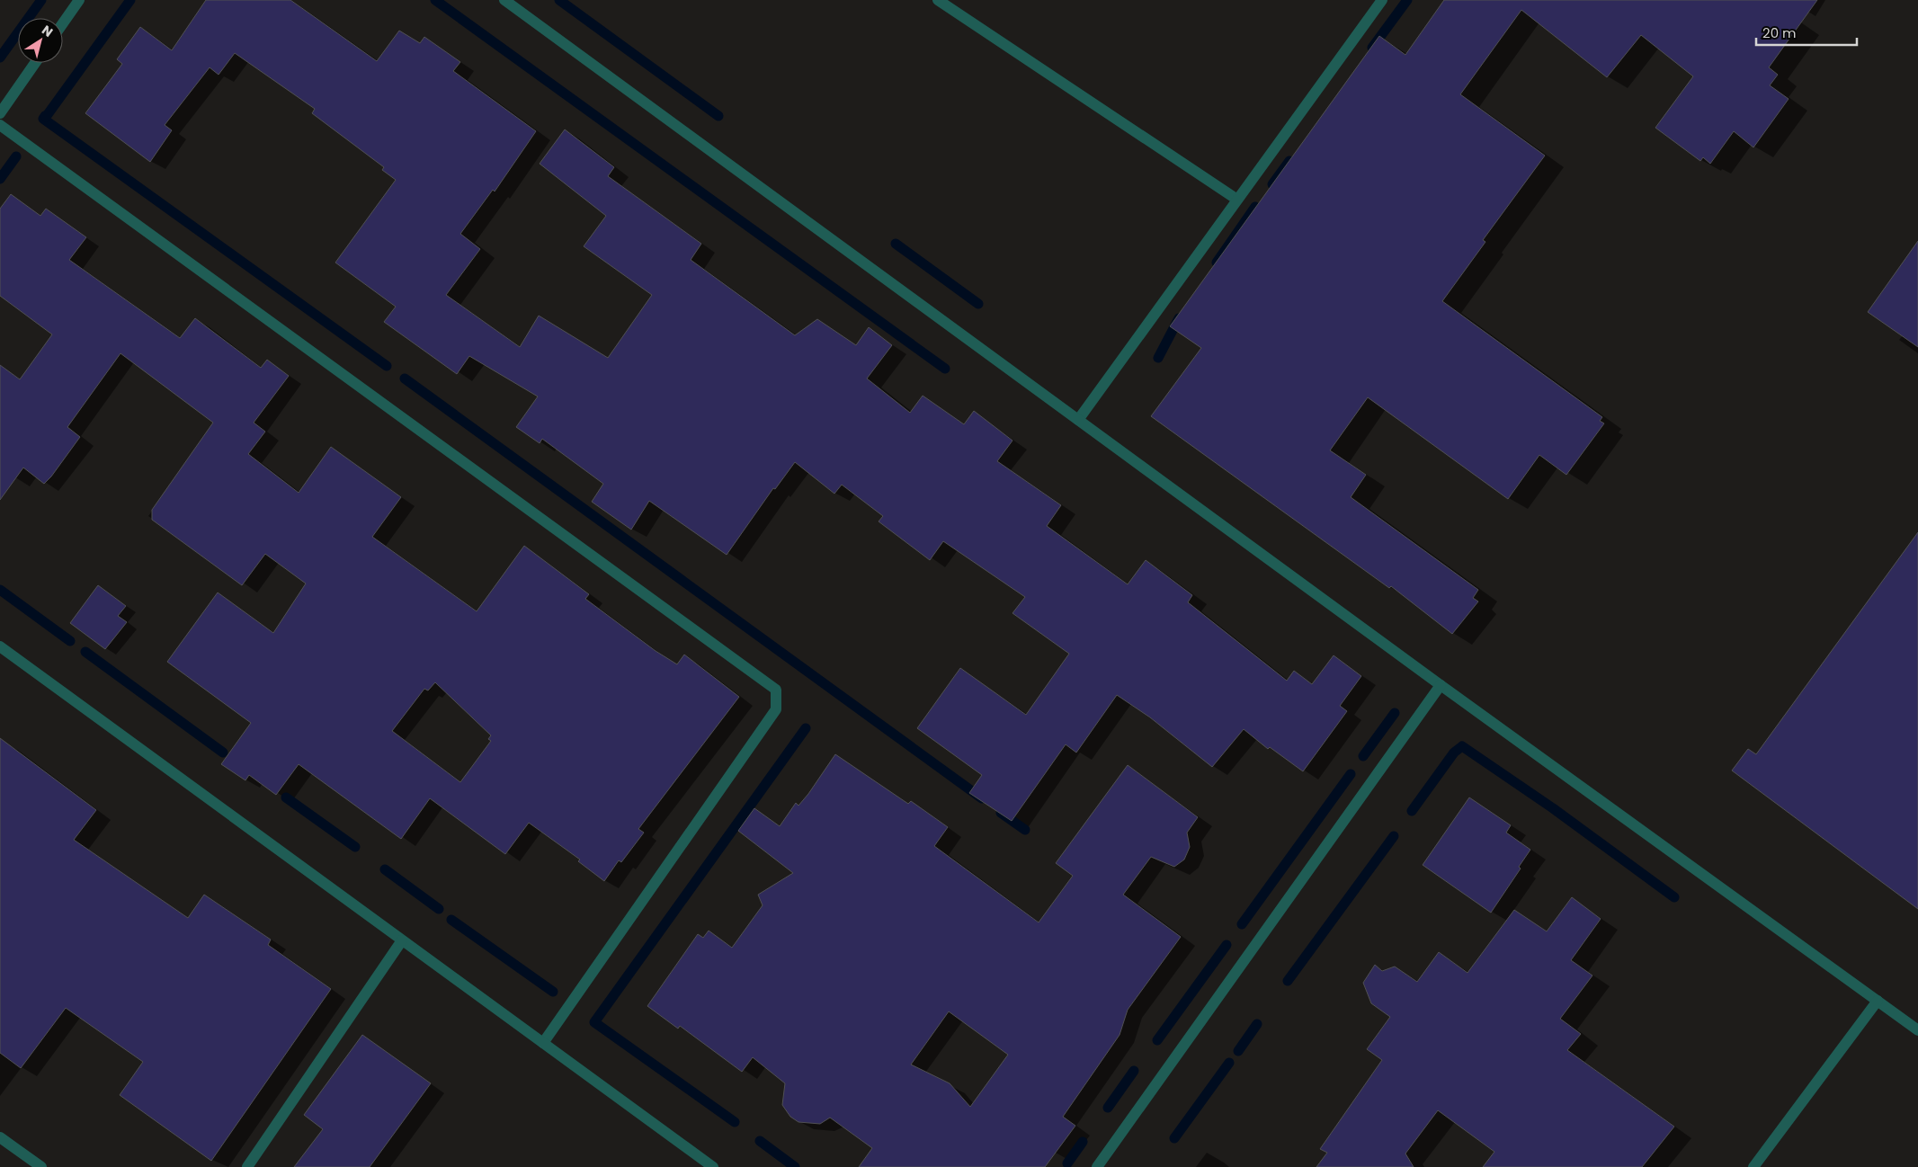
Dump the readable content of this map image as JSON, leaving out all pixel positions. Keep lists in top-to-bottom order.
{
  "scale_bar": "20 m",
  "north": "top right"
}
